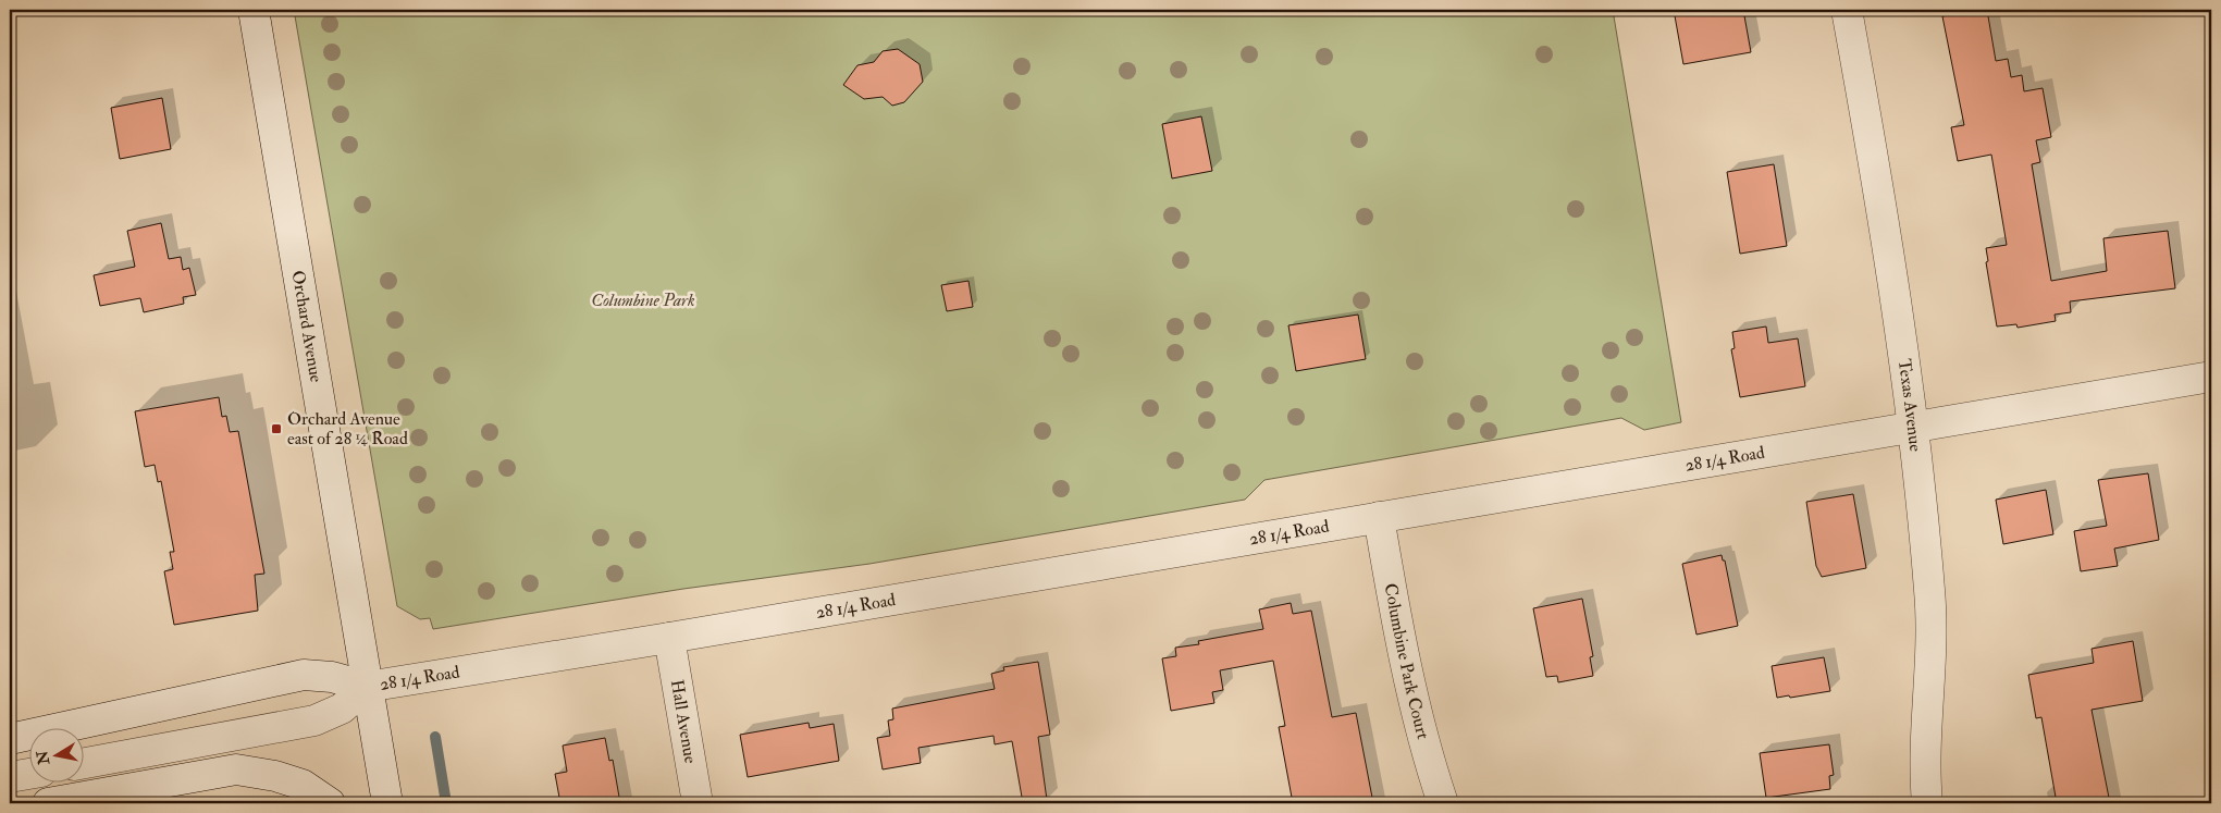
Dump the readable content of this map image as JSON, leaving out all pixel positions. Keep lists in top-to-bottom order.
{
  "streets": {
    "street": [
      "Orchard Avenue",
      "Texas Avenue",
      "28 1/4 Road",
      "Columbine Park Court",
      "Hall Avenue"
    ]
  },
  "crossings": [
    ["Orchard Avenue", "28 1/4 Road"],
    ["Texas Avenue", "28 1/4 Road"],
    ["28 1/4 Road", "Columbine Park Court"],
    ["28 1/4 Road", "Hall Avenue"]
  ],
  "parks": ["Columbine Park"],
  "places": {
    "transit": ["Orchard Avenue east of 28 ¼ Road"]
  },
  "north": "left"
}
